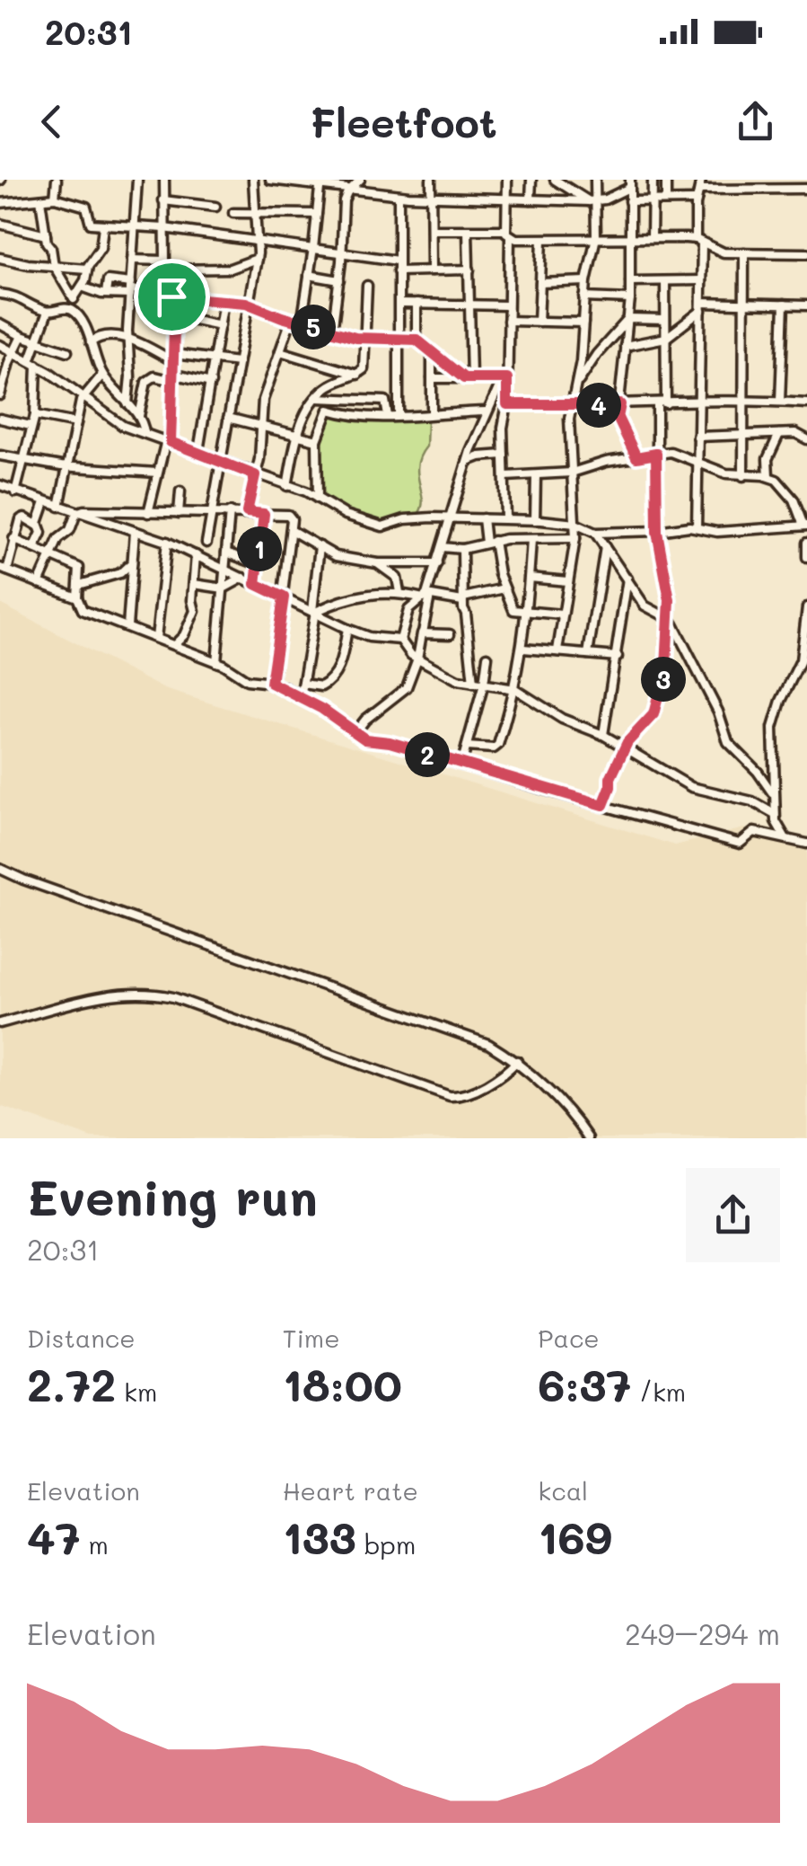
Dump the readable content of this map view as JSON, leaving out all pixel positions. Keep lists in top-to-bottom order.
{
  "page": {
    "status": "20:31",
    "header": "Fleetfoot",
    "pins": [
      "5",
      "4",
      "1",
      "3",
      "2"
    ],
    "heading": ["Evening run", "20:31"],
    "stats": [
      ["Distance", "2.72 km"],
      ["Time", "18:00"],
      ["Pace", "6:37 /km"],
      ["Elevation", "47 m"],
      ["Heart rate", "133 bpm"],
      ["kcal", "169"]
    ],
    "chart": ["Elevation", "249–294 m"]
  }
}
